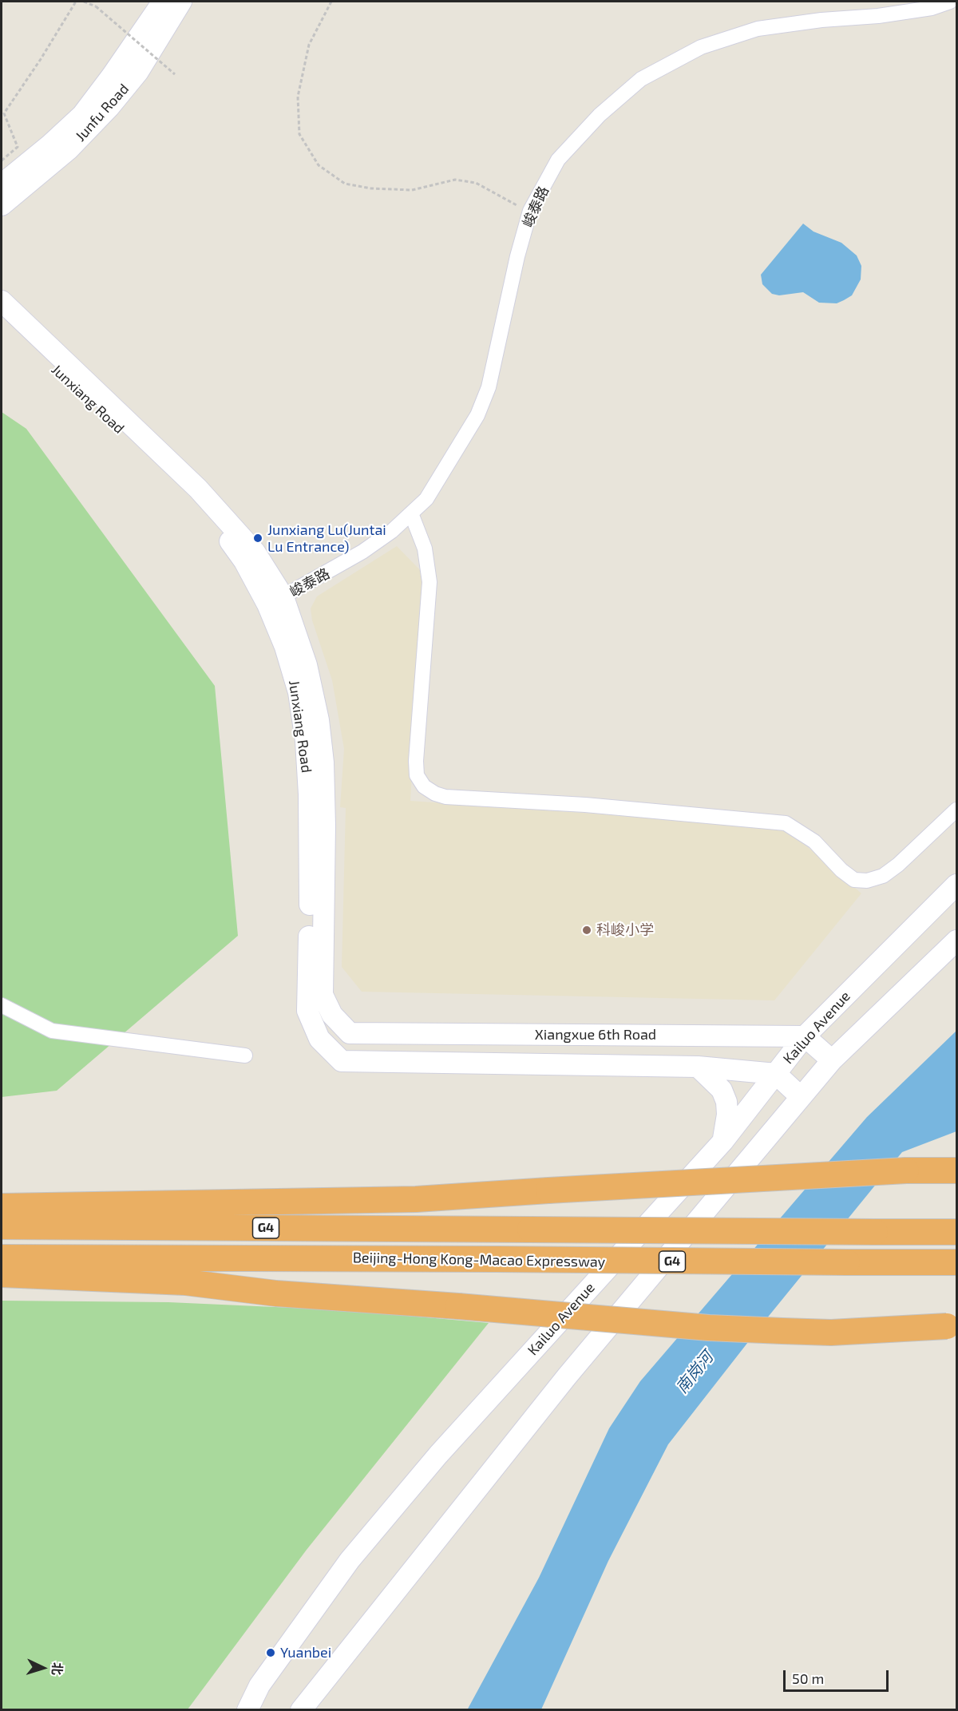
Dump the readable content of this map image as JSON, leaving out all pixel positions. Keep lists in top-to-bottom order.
{
  "streets": {
    "highway": ["G4", "Beijing-Hong Kong-Macao Expressway"],
    "street": [
      "Junfu Road",
      "峻泰路",
      "Junxiang Road",
      "Kailuo Avenue",
      "Xiangxue 6th Road"
    ]
  },
  "crossings": [
    ["峻泰路", "Junxiang Road"],
    ["Junxiang Road", "Xiangxue 6th Road"],
    ["Kailuo Avenue", "Xiangxue 6th Road"]
  ],
  "water": ["南岗河"],
  "places": ["Junxiang Lu(Juntai Lu Entrance)", "科峻小学", "Yuanbei"],
  "scale_bar": "50 m",
  "north": "right"
}
